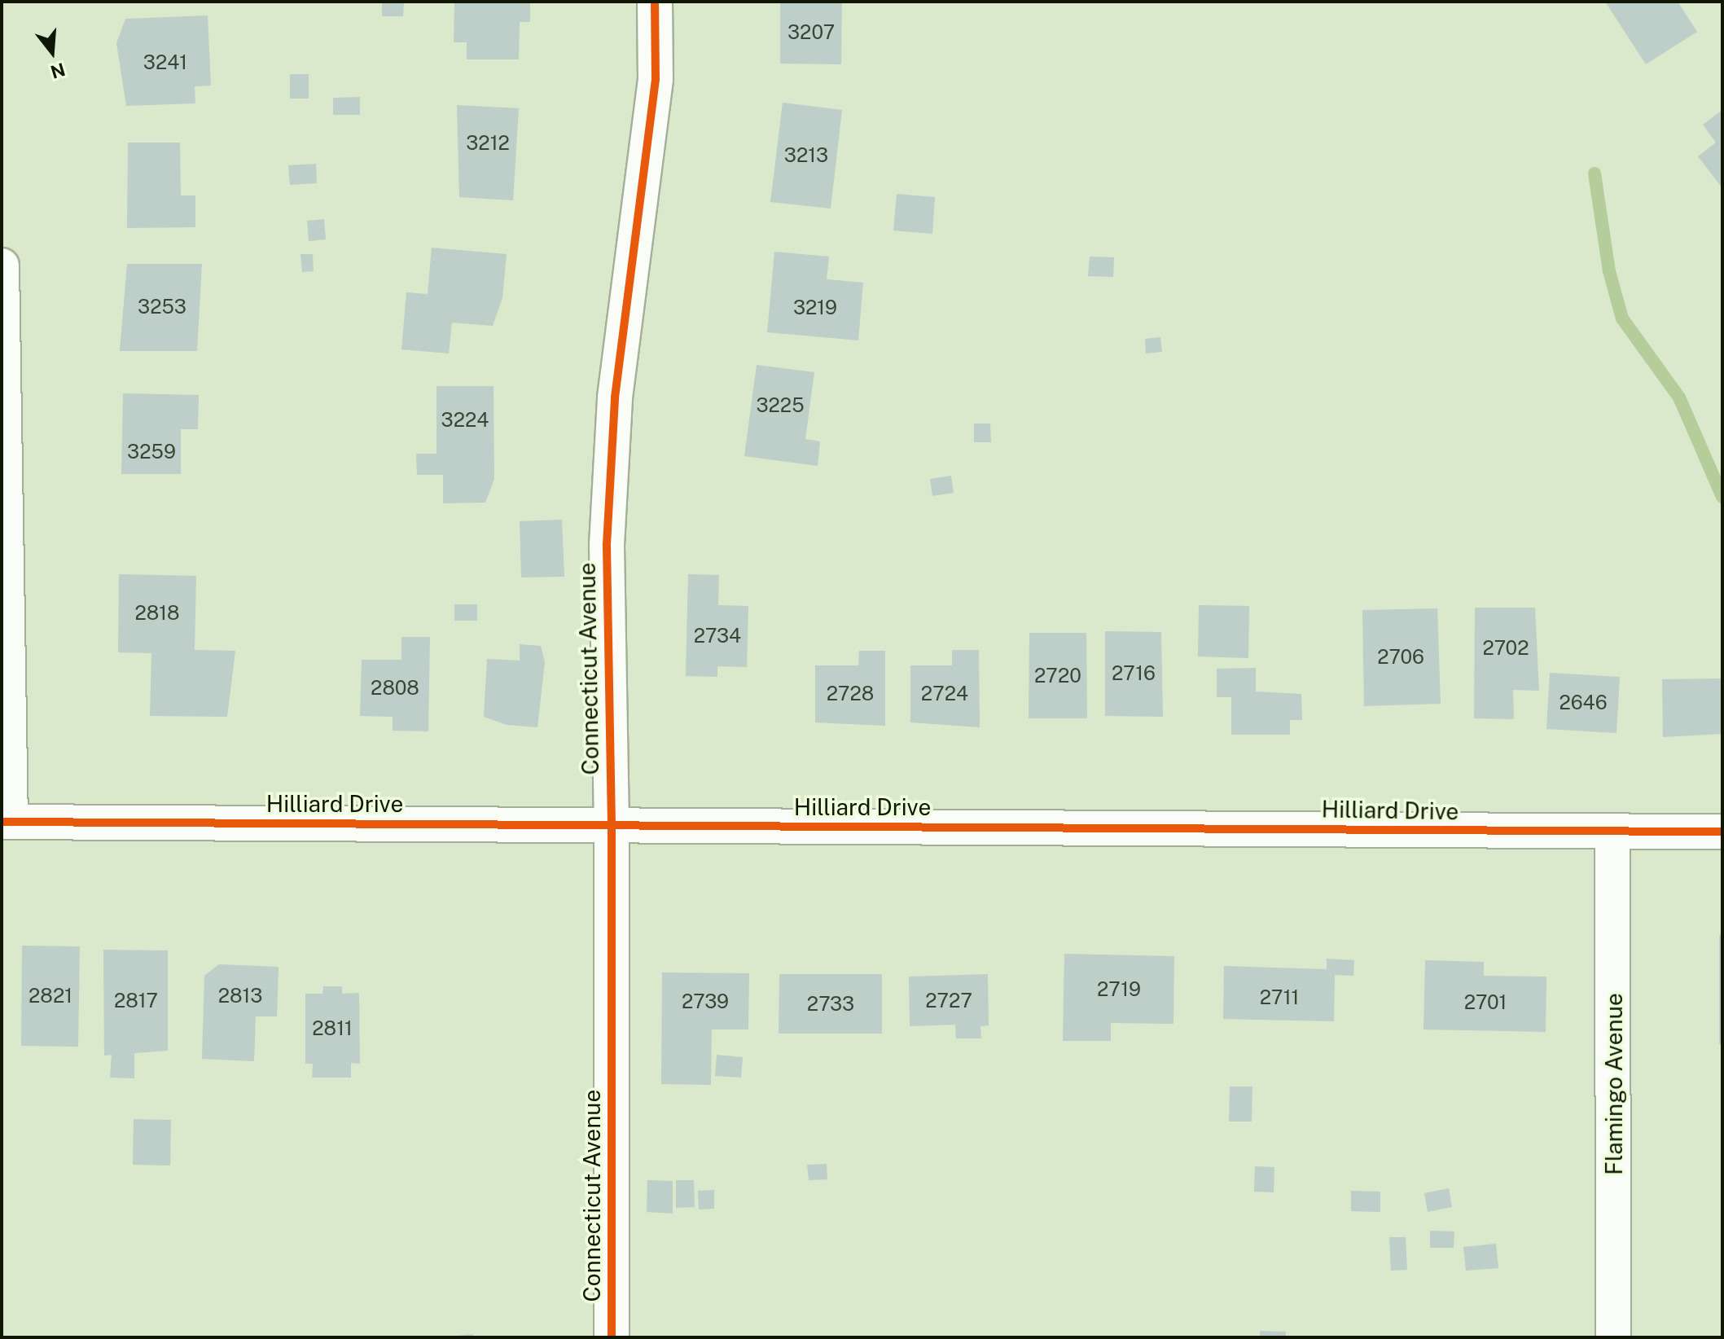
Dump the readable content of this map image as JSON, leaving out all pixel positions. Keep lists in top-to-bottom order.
{
  "streets": {
    "street": ["Connecticut Avenue", "Hilliard Drive", "Flamingo Avenue"]
  },
  "crossings": [
    ["Connecticut Avenue", "Hilliard Drive"],
    ["Hilliard Drive", "Flamingo Avenue"]
  ],
  "house_numbers": [
    "3207",
    "3241",
    "3212",
    "3213",
    "3253",
    "3219",
    "3225",
    "3224",
    "3259",
    "2818",
    "2734",
    "2702",
    "2706",
    "2716",
    "2720",
    "2808",
    "2728",
    "2724",
    "2646",
    "2719",
    "2821",
    "2813",
    "2711",
    "2817",
    "2727",
    "2739",
    "2701",
    "2733",
    "2811"
  ],
  "north": "bottom"
}
